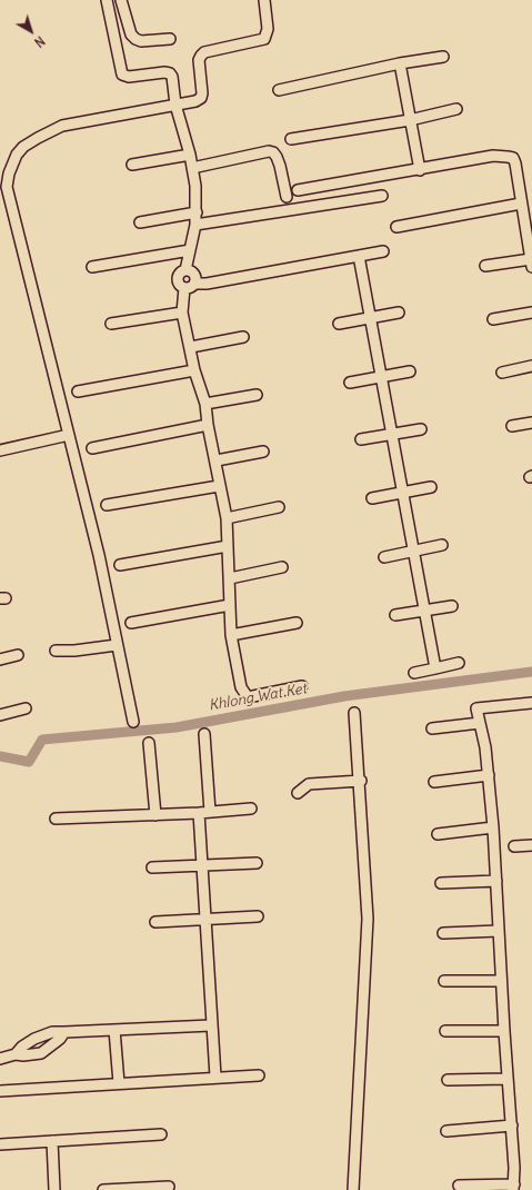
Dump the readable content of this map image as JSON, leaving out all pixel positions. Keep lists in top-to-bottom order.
{
  "water": ["Khlong Wat Ket"],
  "north": "bottom right"
}
